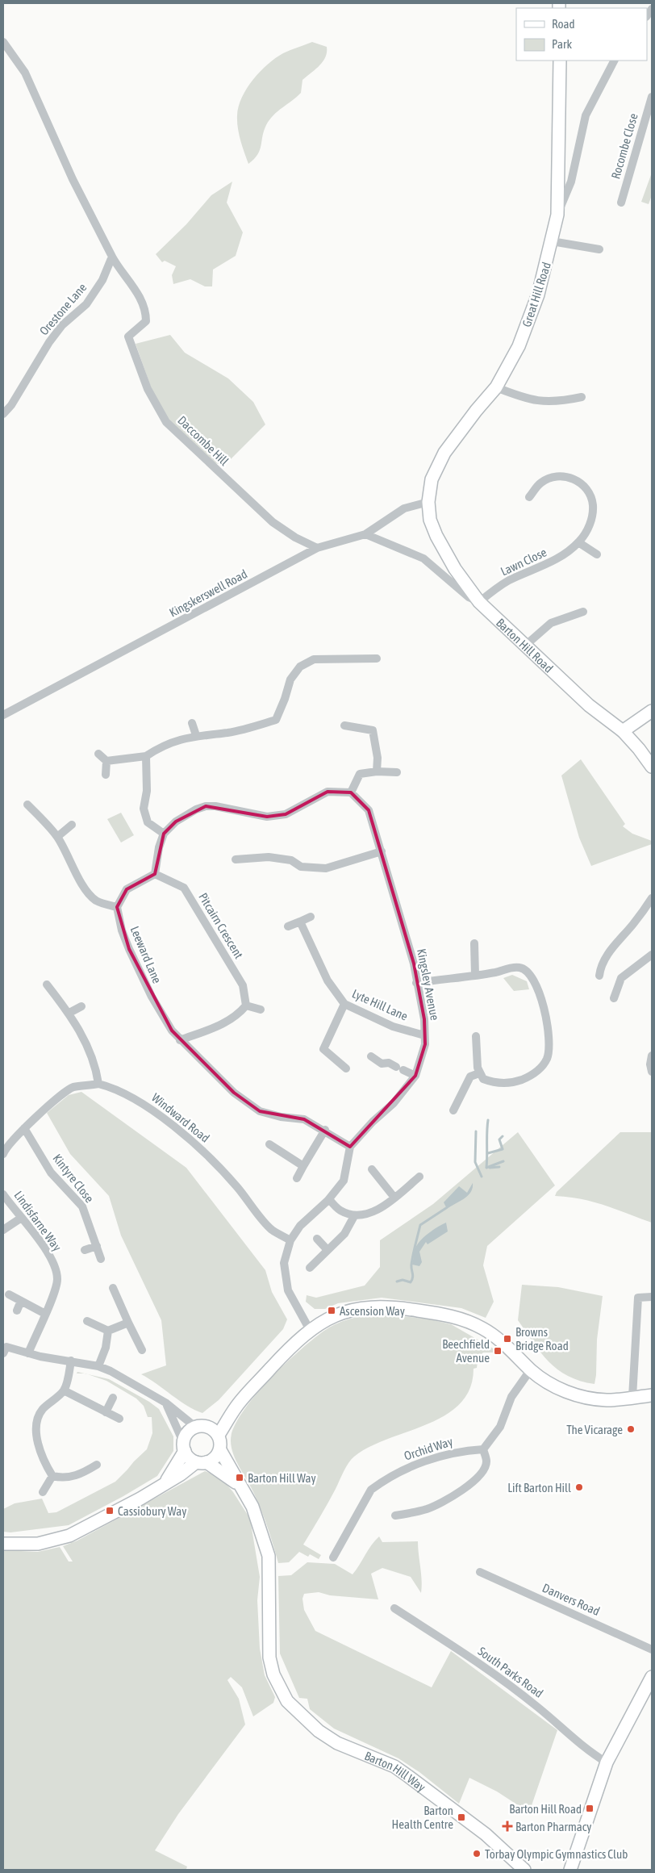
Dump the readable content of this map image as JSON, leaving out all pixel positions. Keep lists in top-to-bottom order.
{
  "streets": {
    "street": [
      "Rocombe Close",
      "Great Hill Road",
      "Orestone Lane",
      "Daccombe Hill",
      "Lawn Close",
      "Kingskerswell Road",
      "Barton Hill Road",
      "Pitcairn Crescent",
      "Leeward Lane",
      "Kingsley Avenue",
      "Lyte Hill Lane",
      "Windward Road",
      "Kintyre Close",
      "Lindisfarne Way",
      "Orchid Way",
      "Danvers Road",
      "South Parks Road",
      "Barton Hill Way"
    ]
  },
  "crossings": [
    ["Great Hill Road", "Kingskerswell Road"],
    ["Great Hill Road", "Barton Hill Road"],
    ["Orestone Lane", "Daccombe Hill"],
    ["Daccombe Hill", "Kingskerswell Road"],
    ["Lawn Close", "Barton Hill Road"],
    ["Kingskerswell Road", "Barton Hill Road"],
    ["Leeward Lane", "Kingsley Avenue"],
    ["Kingsley Avenue", "Lyte Hill Lane"]
  ],
  "places": {
    "transit": [
      "Ascension Way",
      "Browns Bridge Road",
      "Beechfield Avenue",
      "Barton Hill Way",
      "Cassiobury Way",
      "Barton Hill Road",
      "Barton Health Centre"
    ],
    "other": ["The Vicarage", "Lift Barton Hill", "Torbay Olympic Gymnastics Club"],
    "health": ["Barton Pharmacy"]
  },
  "legend": ["Road", "Park"]
}
